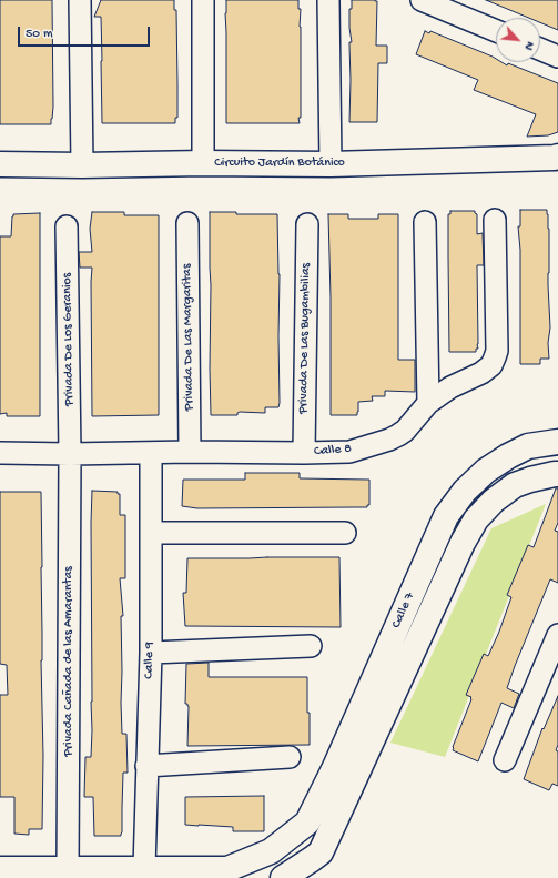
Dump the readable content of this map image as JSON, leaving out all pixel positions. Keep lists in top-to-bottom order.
{
  "streets": {
    "main road": ["Circuito Jardín Botánico", "Calle 7"],
    "street": [
      "Privada De Las Margaritas",
      "Privada De Las Bugambilias",
      "Privada De Los Geranios",
      "Calle 8",
      "Calle 9",
      "Privada Cañada de las Amarantas"
    ]
  },
  "crossings": [
    ["Privada De Las Margaritas", "Calle 8"],
    ["Privada De Las Bugambilias", "Calle 8"],
    ["Privada De Los Geranios", "Calle 8"],
    ["Privada De Los Geranios", "Privada Cañada de las Amarantas"],
    ["Calle 8", "Calle 9"],
    ["Calle 8", "Privada Cañada de las Amarantas"],
    ["Calle 7", "Calle 9"]
  ],
  "scale_bar": "50 m",
  "north": "bottom right"
}
